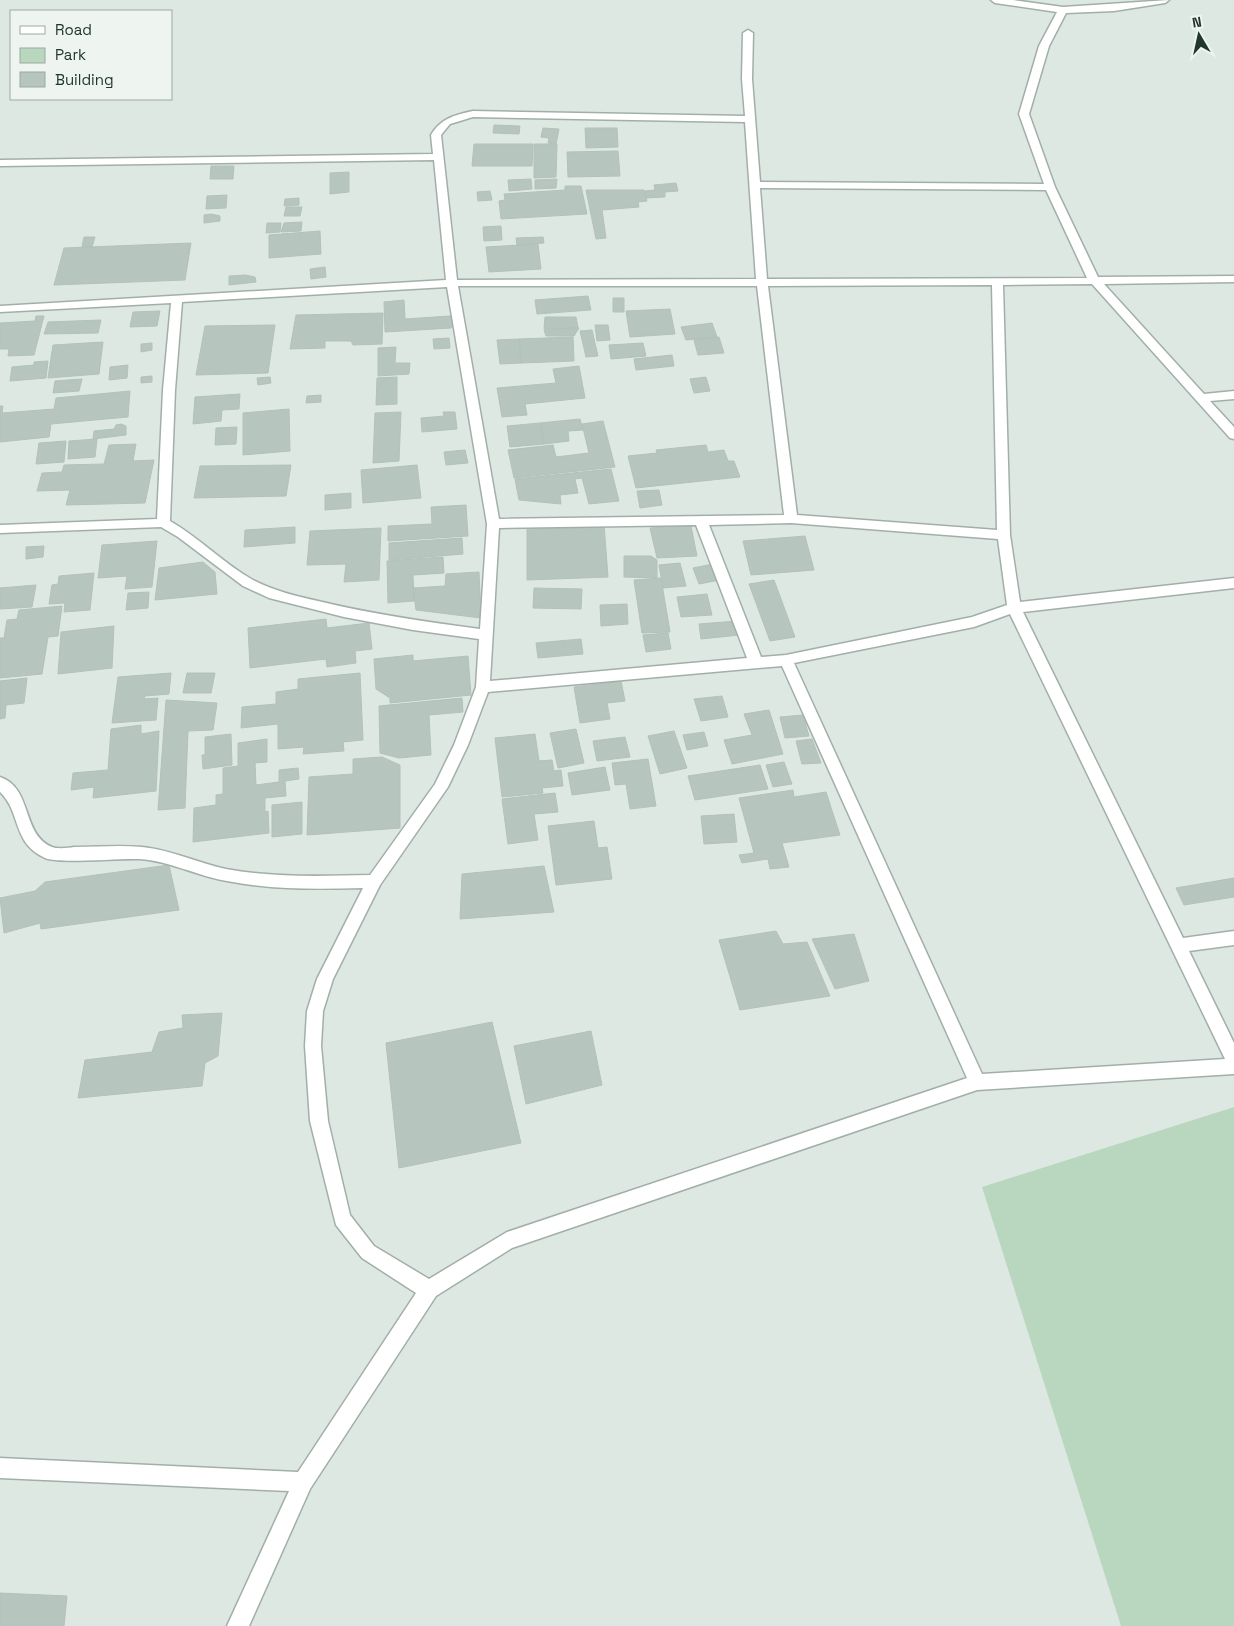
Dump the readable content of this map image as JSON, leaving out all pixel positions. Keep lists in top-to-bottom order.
{
  "legend": ["Road", "Park", "Building"],
  "north": "top"
}
